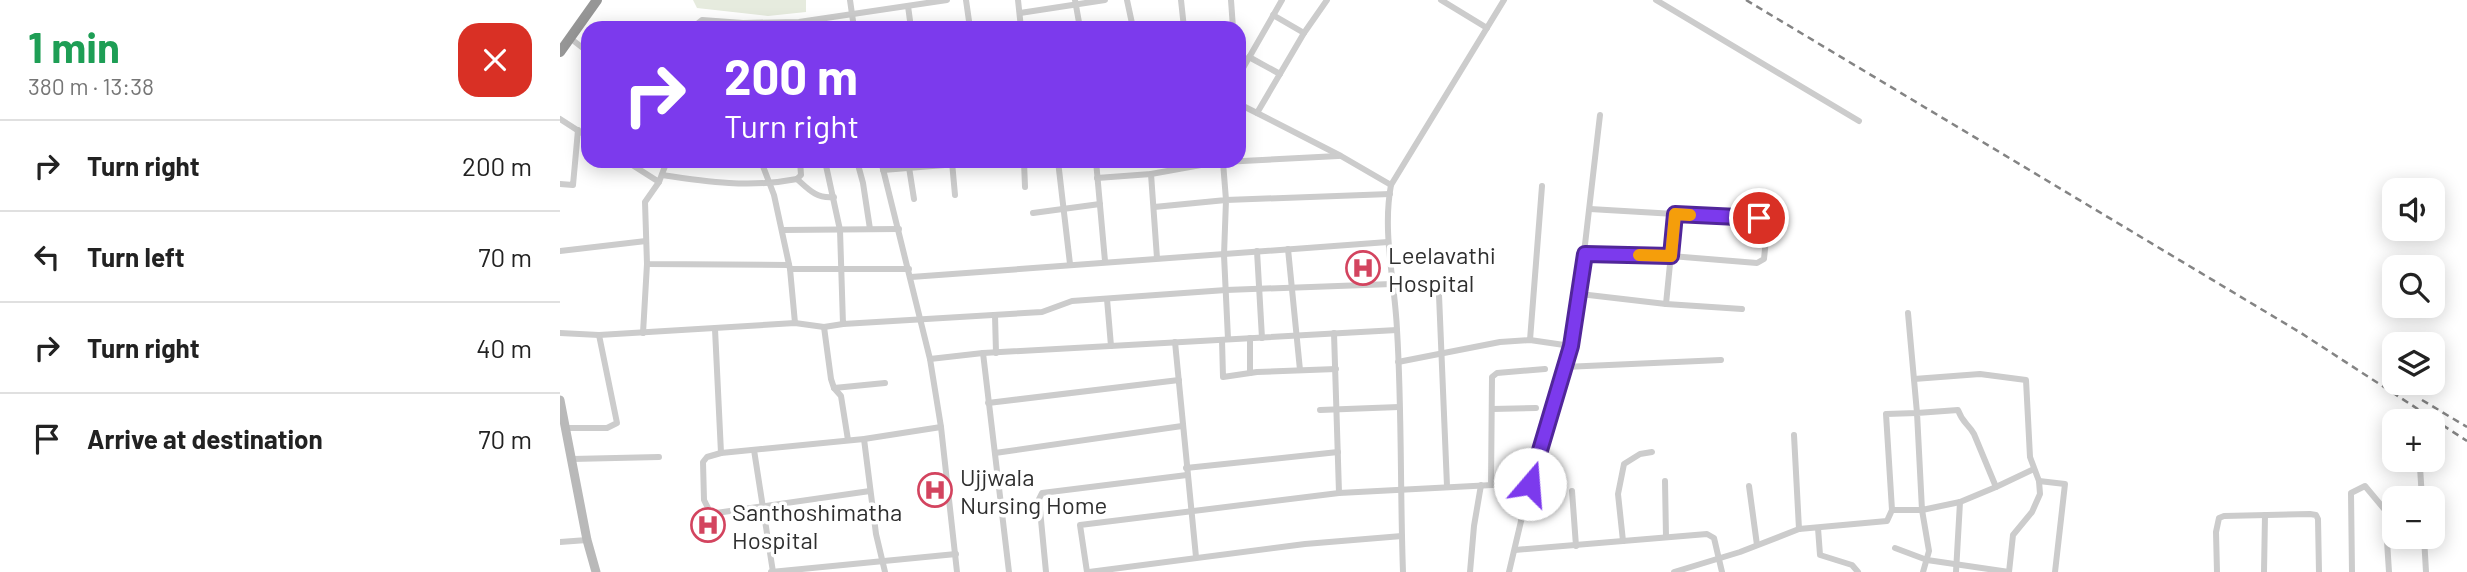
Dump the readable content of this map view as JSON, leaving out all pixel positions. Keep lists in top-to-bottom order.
{
  "places": {
    "hospital": ["Leelavathi Hospital", "Ujjwala Nursing Home", "Santhoshimatha Hospital"]
  },
  "page": {
    "heading": ["1 min", "380 m · 13:38"],
    "turn": ["200 m", "Turn right"],
    "list": [
      {
        "name": "Turn right",
        "value": "200 m"
      },
      {
        "name": "Turn left",
        "value": "70 m"
      },
      {
        "name": "Turn right",
        "value": "40 m"
      },
      {
        "name": "Arrive at destination",
        "value": "70 m"
      }
    ],
    "map_buttons": ["+", "−"]
  }
}
